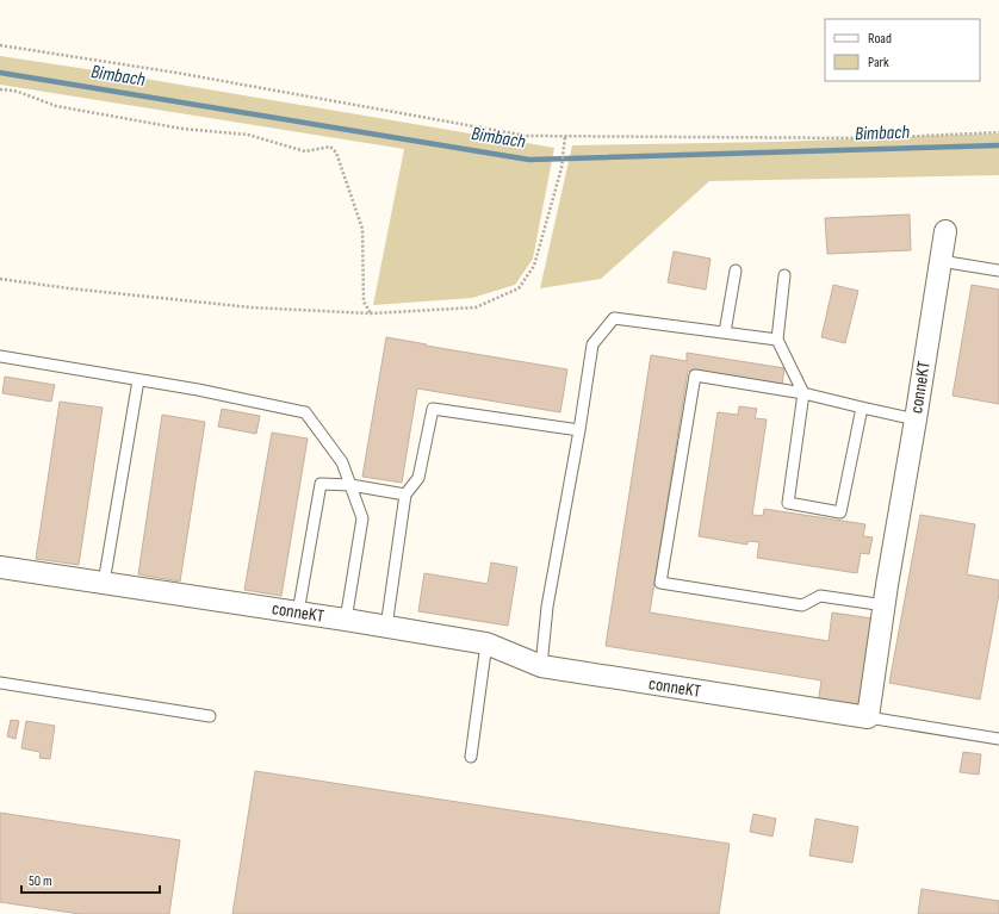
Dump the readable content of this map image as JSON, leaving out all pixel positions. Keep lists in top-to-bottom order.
{
  "streets": {
    "street": ["conneKT"]
  },
  "water": ["Bimbach"],
  "legend": ["Road", "Park"],
  "scale_bar": "50 m"
}
